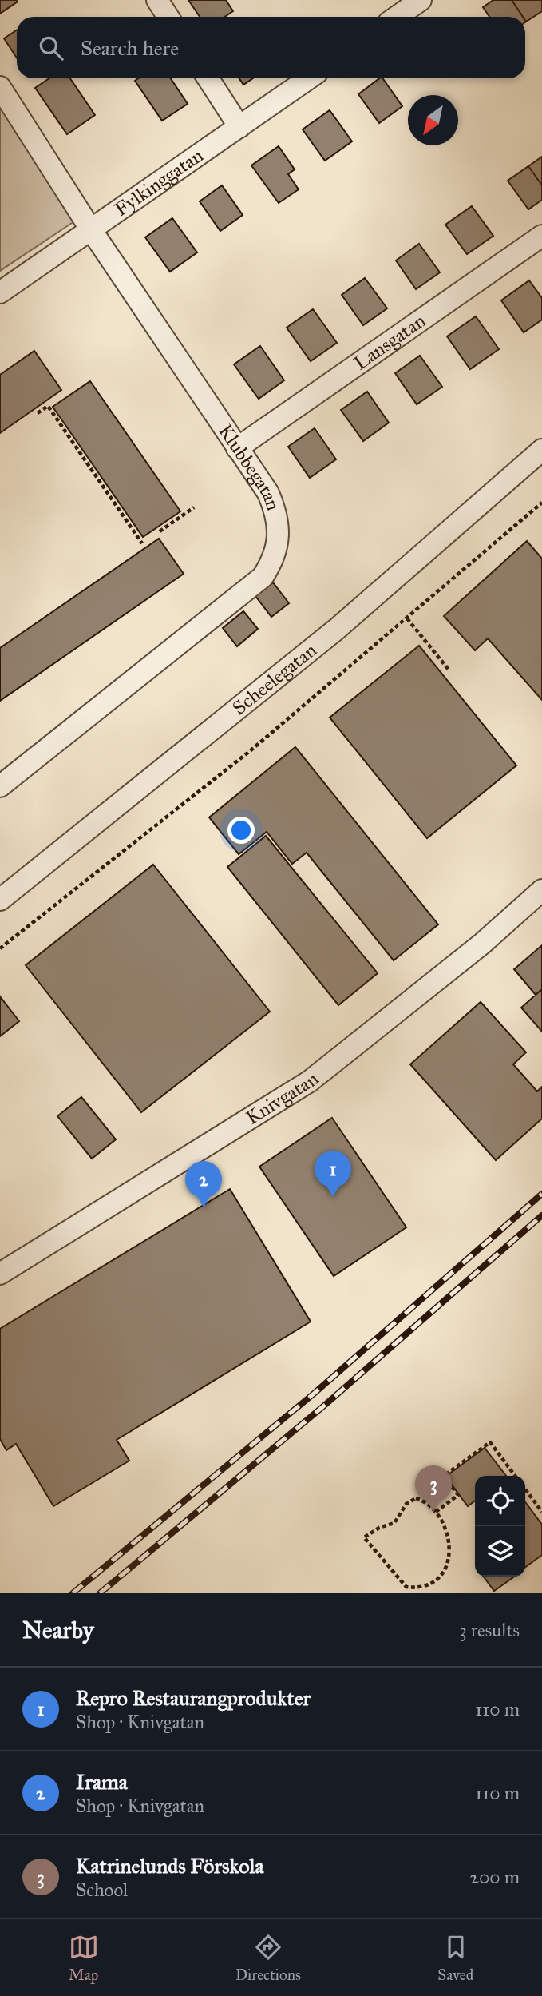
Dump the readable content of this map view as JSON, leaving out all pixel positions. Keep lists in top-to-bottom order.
{
  "streets": {
    "street": [
      "Fylkinggatan",
      "Lansgatan",
      "Klubbegatan",
      "Scheelegatan",
      "Knivgatan"
    ]
  },
  "crossings": [
    ["Fylkinggatan", "Klubbegatan"],
    ["Lansgatan", "Klubbegatan"]
  ],
  "north": "bottom left",
  "page": {
    "search": "Search here",
    "pins": ["1", "2", "3"],
    "heading": ["Nearby", "3 results"],
    "list": [
      {
        "mark": "1",
        "name": "Repro Restaurangprodukter",
        "note": "Shop · Knivgatan",
        "value": "110 m"
      },
      {
        "mark": "2",
        "name": "Irama",
        "note": "Shop · Knivgatan",
        "value": "110 m"
      },
      {
        "mark": "3",
        "name": "Katrinelunds Förskola",
        "note": "School",
        "value": "200 m"
      }
    ],
    "nav": ["Map", "Directions", "Saved"]
  }
}
